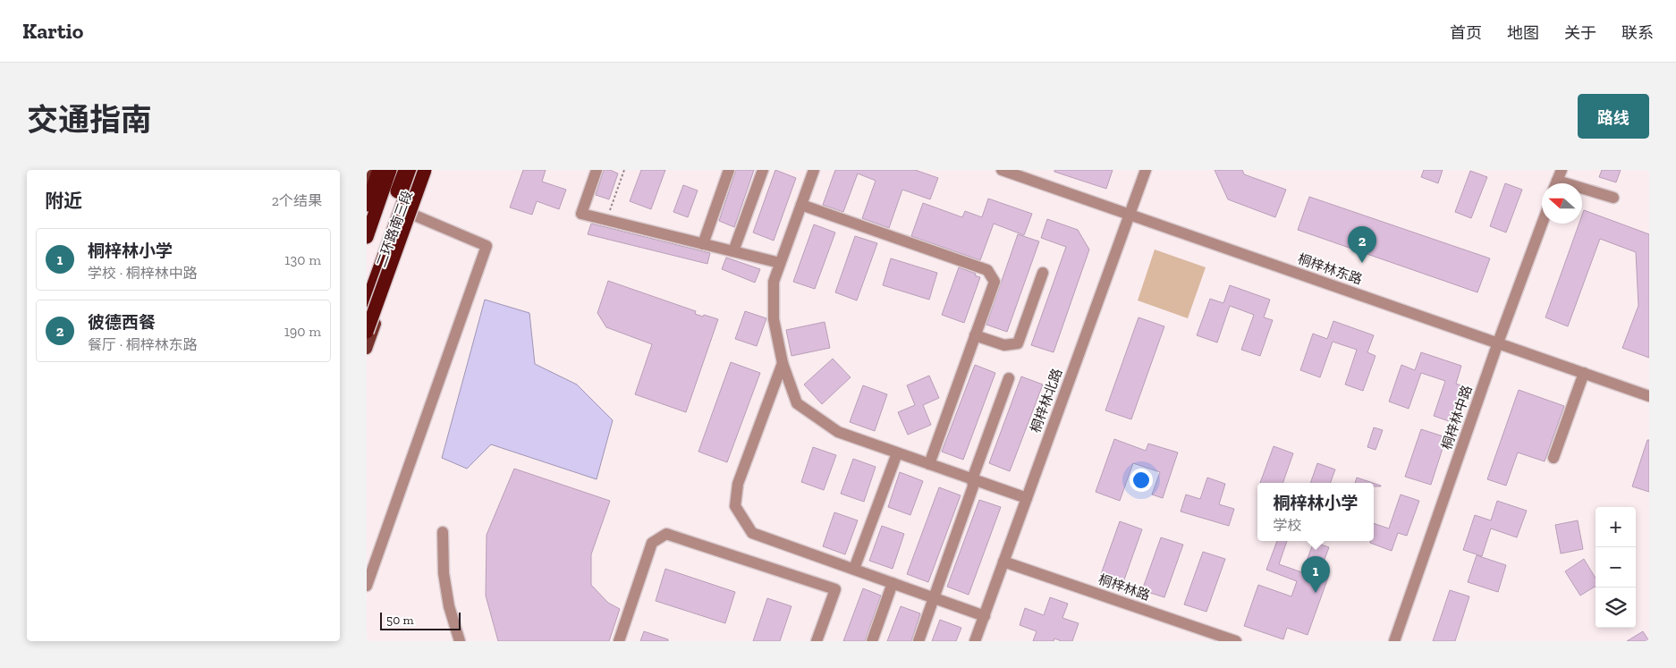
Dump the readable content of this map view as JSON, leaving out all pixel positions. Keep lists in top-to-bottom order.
{
  "streets": {
    "main road": ["二环路南三段"],
    "street": [
      "桐梓林东路",
      "桐梓林北路",
      "桐梓林中路",
      "桐梓林路"
    ]
  },
  "crossings": [
    ["桐梓林东路", "桐梓林北路"],
    ["桐梓林东路", "桐梓林中路"],
    ["桐梓林北路", "桐梓林路"]
  ],
  "scale_bar": "50 m",
  "north": "left",
  "page": {
    "header": "Kartio",
    "nav": [
      "首页",
      "地图",
      "关于",
      "联系"
    ],
    "title": "交通指南",
    "buttons": "路线",
    "heading": ["附近", "2个结果"],
    "pins": ["2", "1"],
    "list": [
      {
        "mark": "1",
        "name": "桐梓林小学",
        "note": "学校 · 桐梓林中路",
        "value": "130 m"
      },
      {
        "mark": "2",
        "name": "彼德西餐",
        "note": "餐厅 · 桐梓林东路",
        "value": "190 m"
      }
    ],
    "popup": ["桐梓林小学", "学校"],
    "map_buttons": ["+", "−"],
    "scale": "50 m"
  }
}
